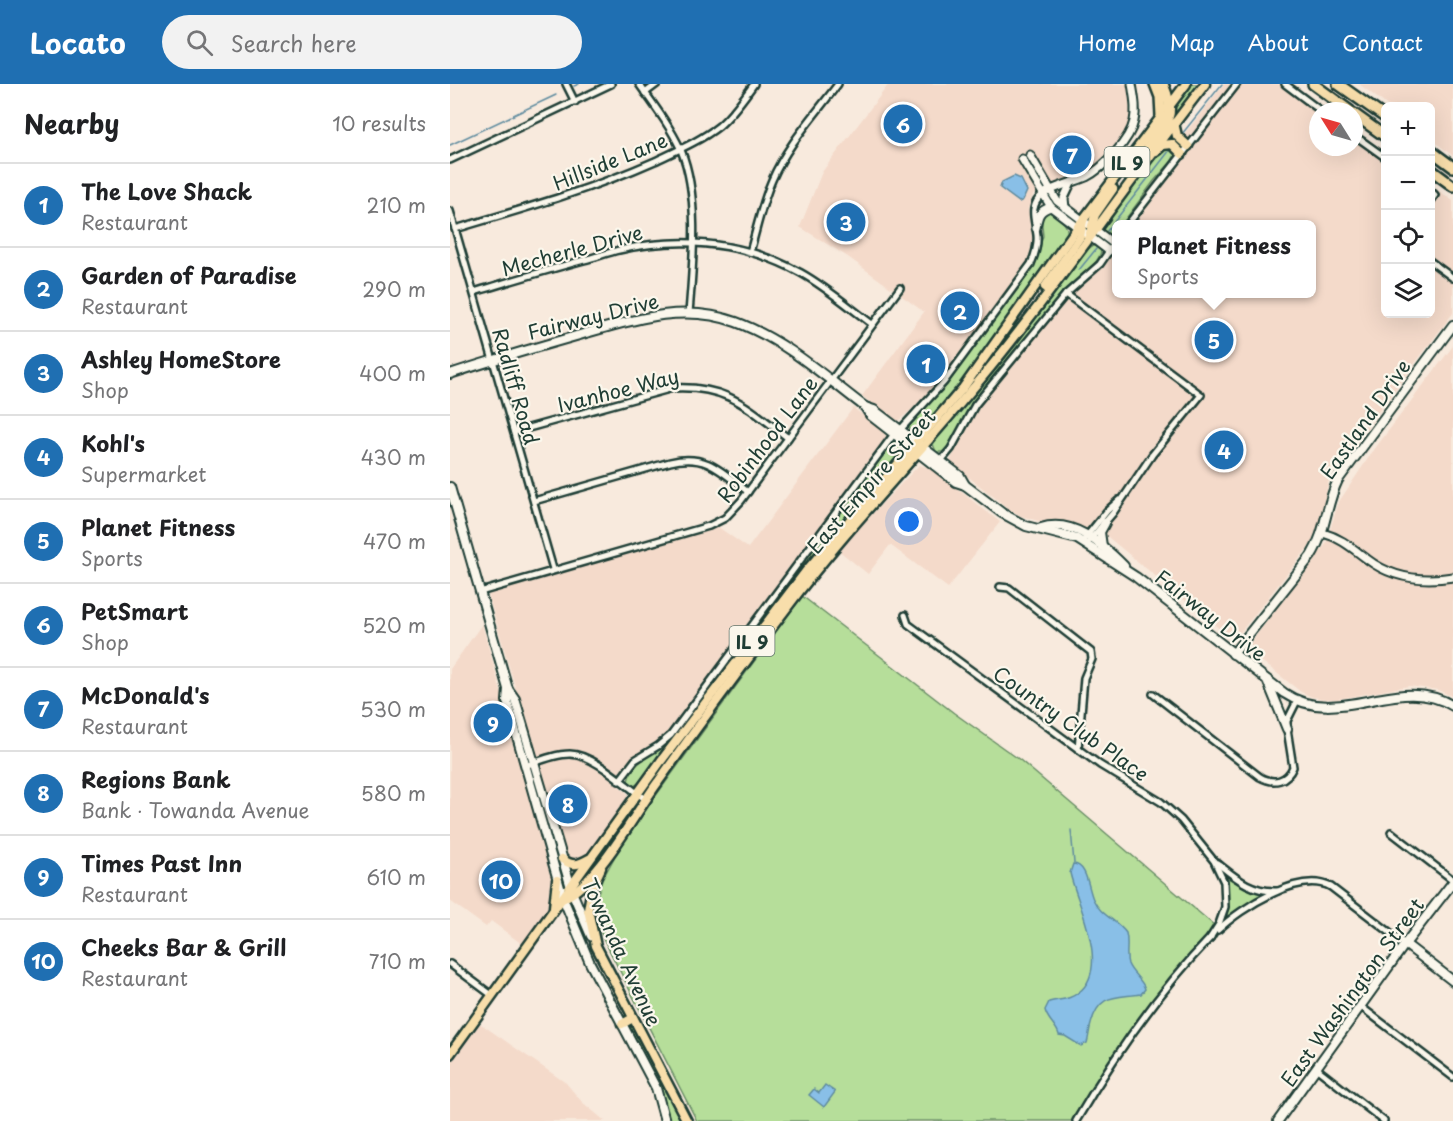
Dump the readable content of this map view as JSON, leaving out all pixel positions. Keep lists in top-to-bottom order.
{
  "streets": {
    "main road": [
      "IL 9",
      "Fairway Drive",
      "Eastland Drive",
      "East Empire Street",
      "Towanda Avenue",
      "East Washington Street"
    ],
    "street": [
      "Hillside Lane",
      "Mecherle Drive",
      "Radliff Road",
      "Ivanhoe Way",
      "Robinhood Lane",
      "Country Club Place"
    ]
  },
  "crossings": [
    ["Hillside Lane", "Radliff Road"],
    ["IL 9", "East Empire Street"],
    ["IL 9", "Towanda Avenue"],
    ["Mecherle Drive", "Radliff Road"],
    ["Mecherle Drive", "Robinhood Lane"],
    ["Fairway Drive", "Radliff Road"],
    ["Fairway Drive", "Eastland Drive"],
    ["Fairway Drive", "Robinhood Lane"],
    ["Fairway Drive", "East Empire Street"],
    ["Radliff Road", "Ivanhoe Way"],
    ["Radliff Road", "Robinhood Lane"],
    ["Ivanhoe Way", "Robinhood Lane"],
    ["Robinhood Lane", "Towanda Avenue"],
    ["East Empire Street", "Towanda Avenue"],
    ["Country Club Place", "East Washington Street"]
  ],
  "north": "top left",
  "page": {
    "header": "Locato",
    "search": "Search here",
    "nav": [
      "Home",
      "Map",
      "About",
      "Contact"
    ],
    "heading": ["Nearby", "10 results"],
    "map_buttons": ["+", "−"],
    "pins": [
      "6",
      "7",
      "3",
      "2",
      "5",
      "1",
      "4",
      "9",
      "8",
      "10"
    ],
    "list": [
      {
        "mark": "1",
        "name": "The Love Shack",
        "note": "Restaurant",
        "value": "210 m"
      },
      {
        "mark": "2",
        "name": "Garden of Paradise",
        "note": "Restaurant",
        "value": "290 m"
      },
      {
        "mark": "3",
        "name": "Ashley HomeStore",
        "note": "Shop",
        "value": "400 m"
      },
      {
        "mark": "4",
        "name": "Kohl's",
        "note": "Supermarket",
        "value": "430 m"
      },
      {
        "mark": "5",
        "name": "Planet Fitness",
        "note": "Sports",
        "value": "470 m"
      },
      {
        "mark": "6",
        "name": "PetSmart",
        "note": "Shop",
        "value": "520 m"
      },
      {
        "mark": "7",
        "name": "McDonald's",
        "note": "Restaurant",
        "value": "530 m"
      },
      {
        "mark": "8",
        "name": "Regions Bank",
        "note": "Bank · Towanda Avenue",
        "value": "580 m"
      },
      {
        "mark": "9",
        "name": "Times Past Inn",
        "note": "Restaurant",
        "value": "610 m"
      },
      {
        "mark": "10",
        "name": "Cheeks Bar & Grill",
        "note": "Restaurant",
        "value": "710 m"
      }
    ],
    "popup": ["Planet Fitness", "Sports"]
  }
}
